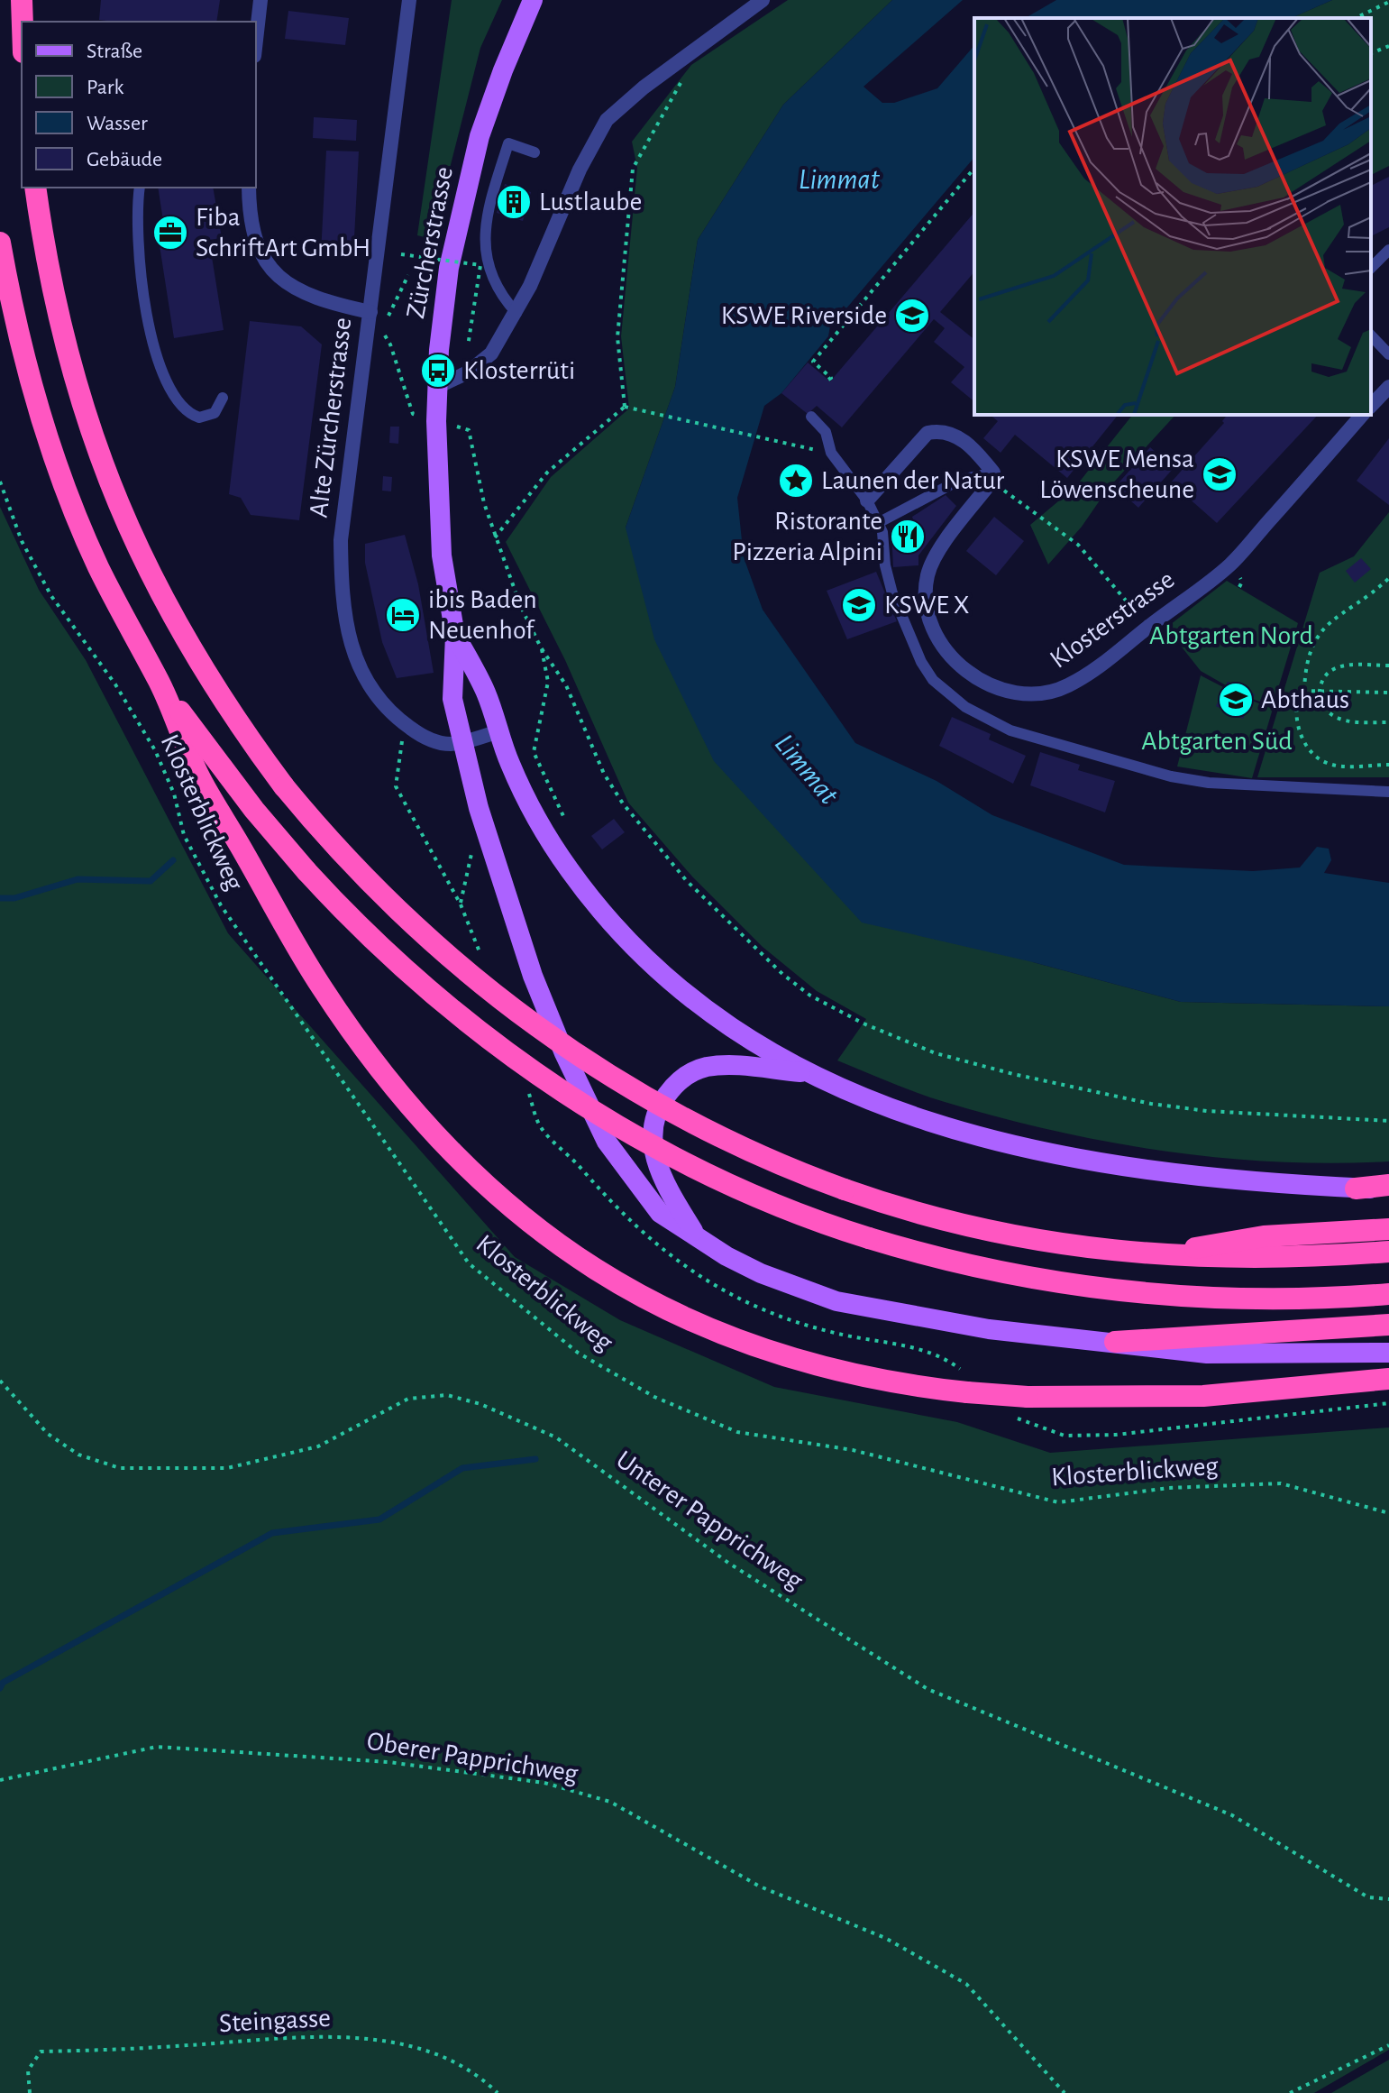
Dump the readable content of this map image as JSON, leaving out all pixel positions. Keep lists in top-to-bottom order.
{
  "streets": {
    "main road": ["Zürcherstrasse"],
    "street": ["Alte Zürcherstrasse", "Klosterstrasse"],
    "path": [
      "Klosterblickweg",
      "Unterer Papprichweg",
      "Oberer Papprichweg",
      "Steingasse"
    ]
  },
  "water": ["Limmat"],
  "parks": ["Abtgarten Nord", "Abtgarten Süd"],
  "places": {
    "building": ["Lustlaube"],
    "office": ["Fiba SchriftArt GmbH"],
    "school or university": [
      "KSWE Riverside",
      "KSWE Mensa Löwenscheune",
      "KSWE X",
      "Abthaus"
    ],
    "bus stop": ["Klosterrüti"],
    "place": ["Launen der Natur"],
    "restaurant": ["Ristorante Pizzeria Alpini"],
    "hotel": ["ibis Baden Neuenhof"]
  },
  "legend": [
    "Straße",
    "Park",
    "Wasser",
    "Gebäude"
  ]
}
